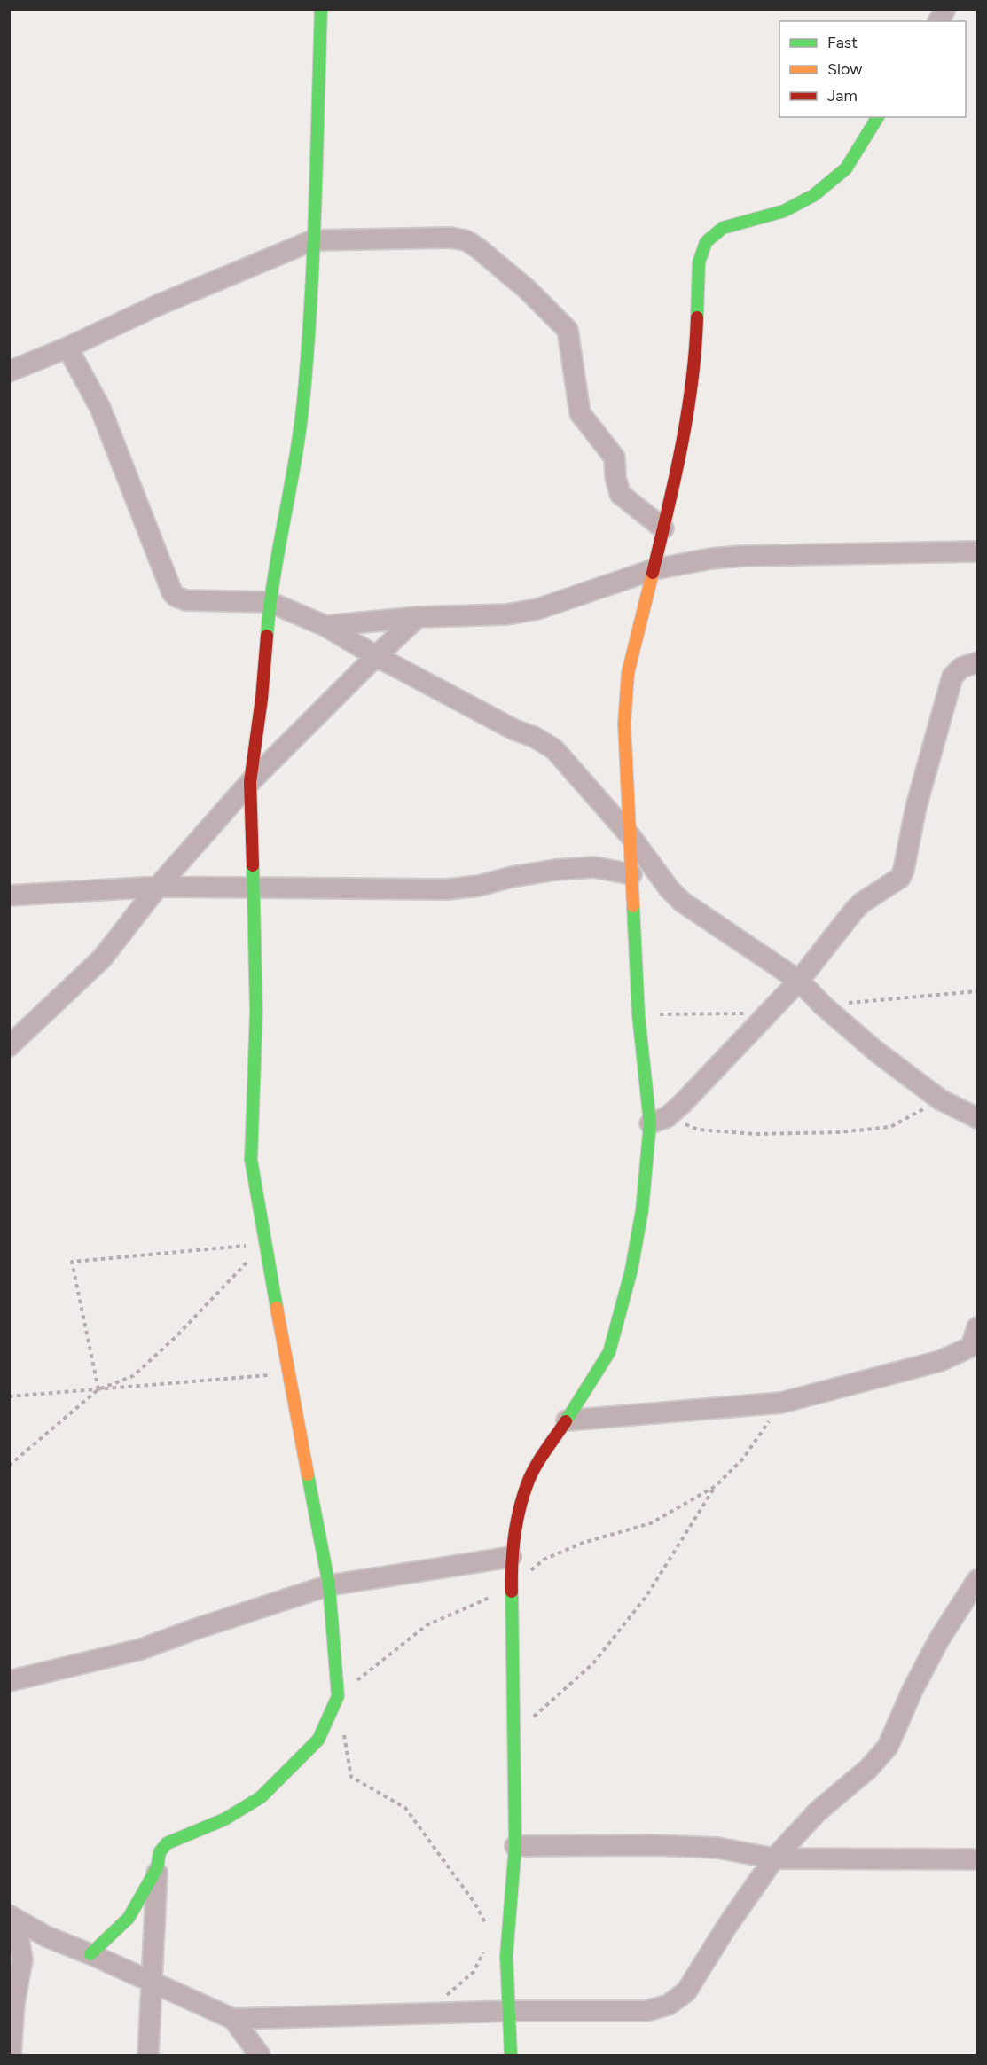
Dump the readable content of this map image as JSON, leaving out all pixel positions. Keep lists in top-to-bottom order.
{
  "legend": ["Fast", "Slow", "Jam"]
}
